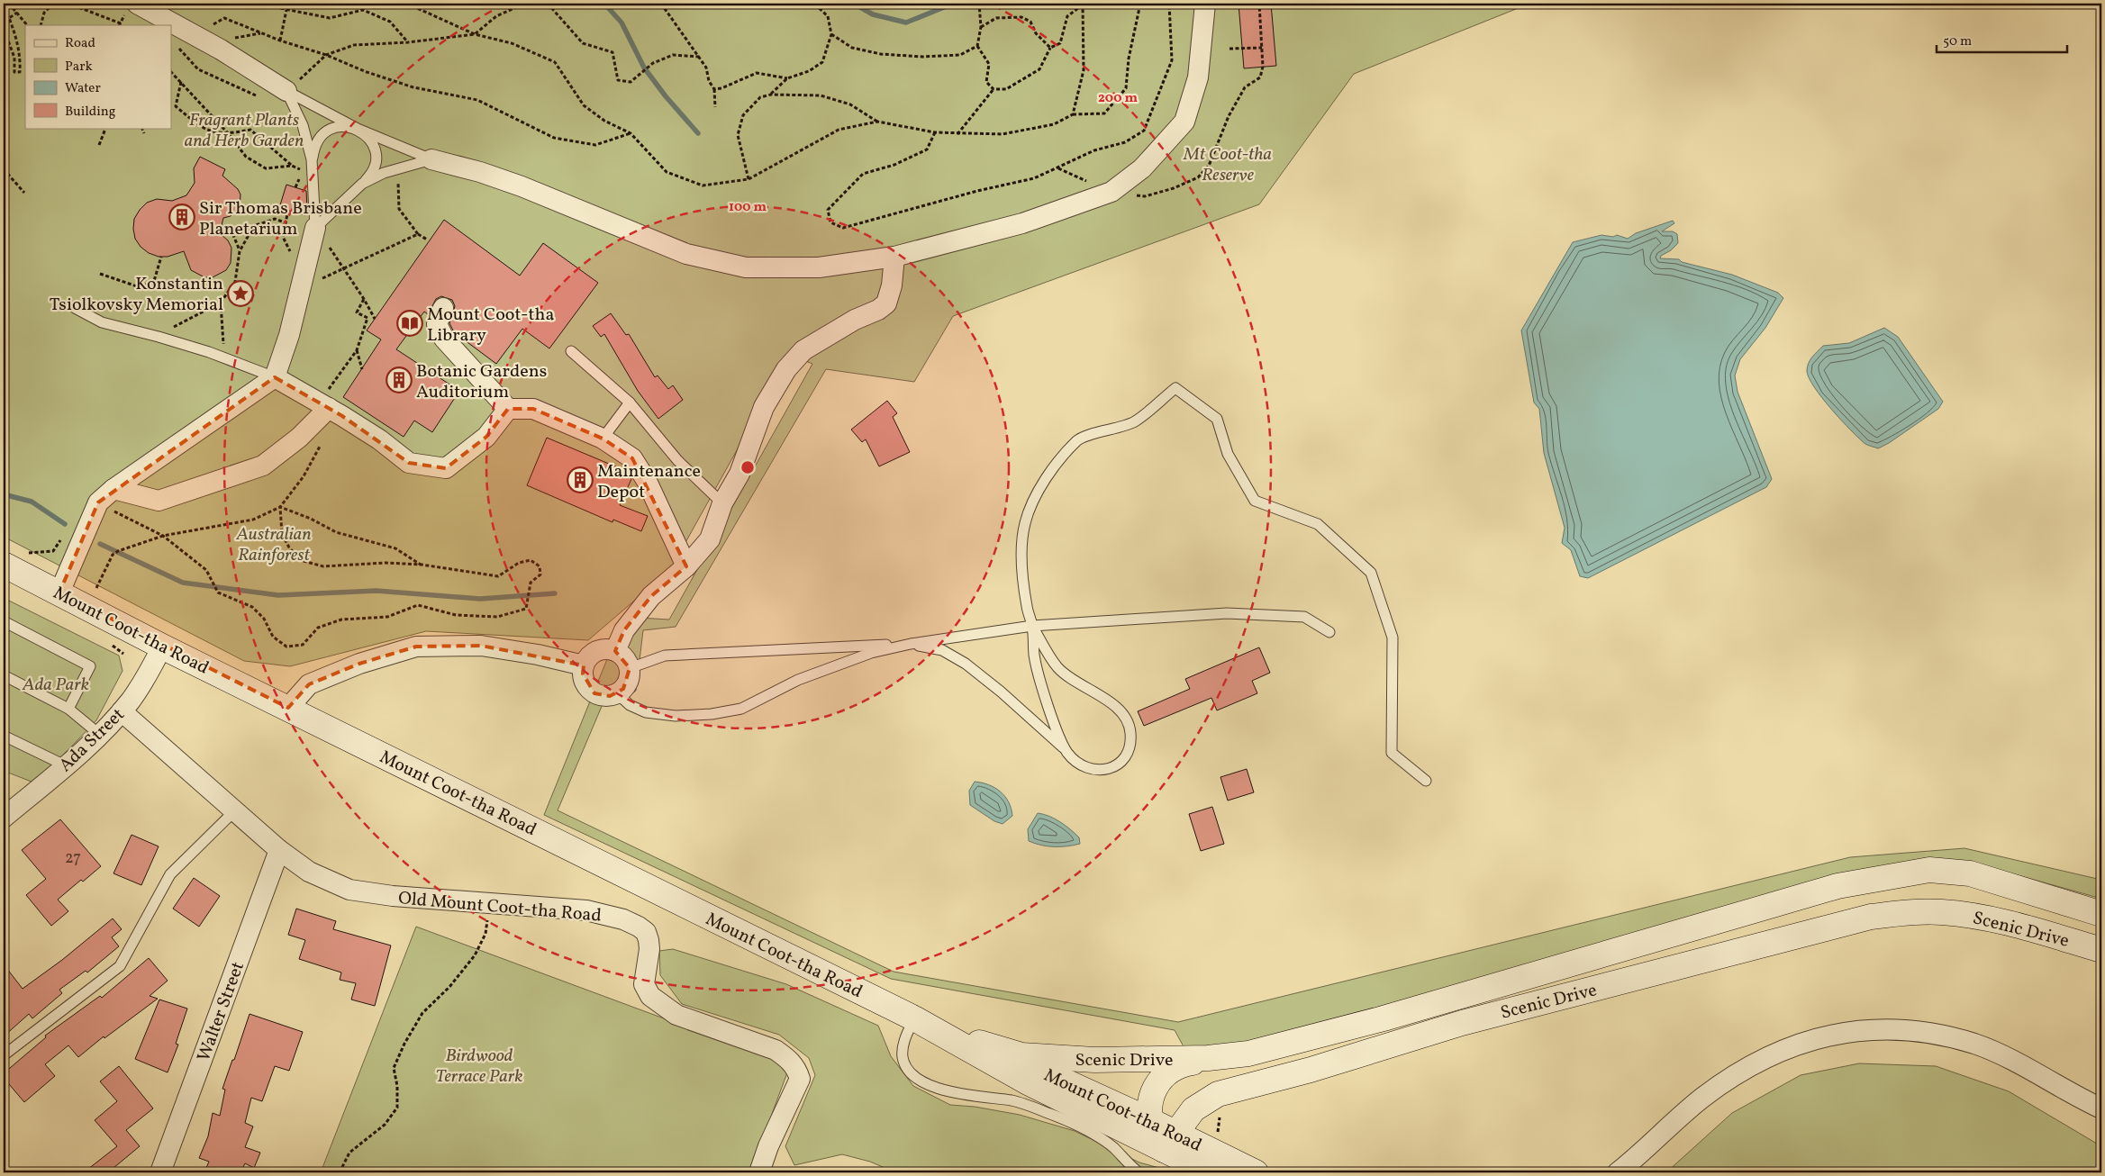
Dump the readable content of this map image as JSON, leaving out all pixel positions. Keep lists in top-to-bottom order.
{
  "streets": {
    "main road": ["Mount Coot-tha Road", "Scenic Drive"],
    "street": ["Ada Street", "Old Mount Coot-tha Road", "Walter Street"]
  },
  "crossings": [
    ["Mount Coot-tha Road", "Ada Street"],
    ["Mount Coot-tha Road", "Scenic Drive"],
    ["Ada Street", "Old Mount Coot-tha Road"],
    ["Old Mount Coot-tha Road", "Walter Street"]
  ],
  "parks": [
    "Fragrant Plants and Herb Garden",
    "Mt Coot-tha Reserve",
    "Australian Rainforest",
    "Ada Park",
    "Birdwood Terrace Park"
  ],
  "places": {
    "building": ["Sir Thomas Brisbane Planetarium", "Botanic Gardens Auditorium", "Maintenance Depot"],
    "place": ["Konstantin Tsiolkovsky Memorial"],
    "library": ["Mount Coot-tha Library"]
  },
  "house_numbers": ["27"],
  "legend": [
    "Road",
    "Park",
    "Water",
    "Building"
  ],
  "scale_bar": "50 m",
  "rings": ["200 m", "100 m"]
}
